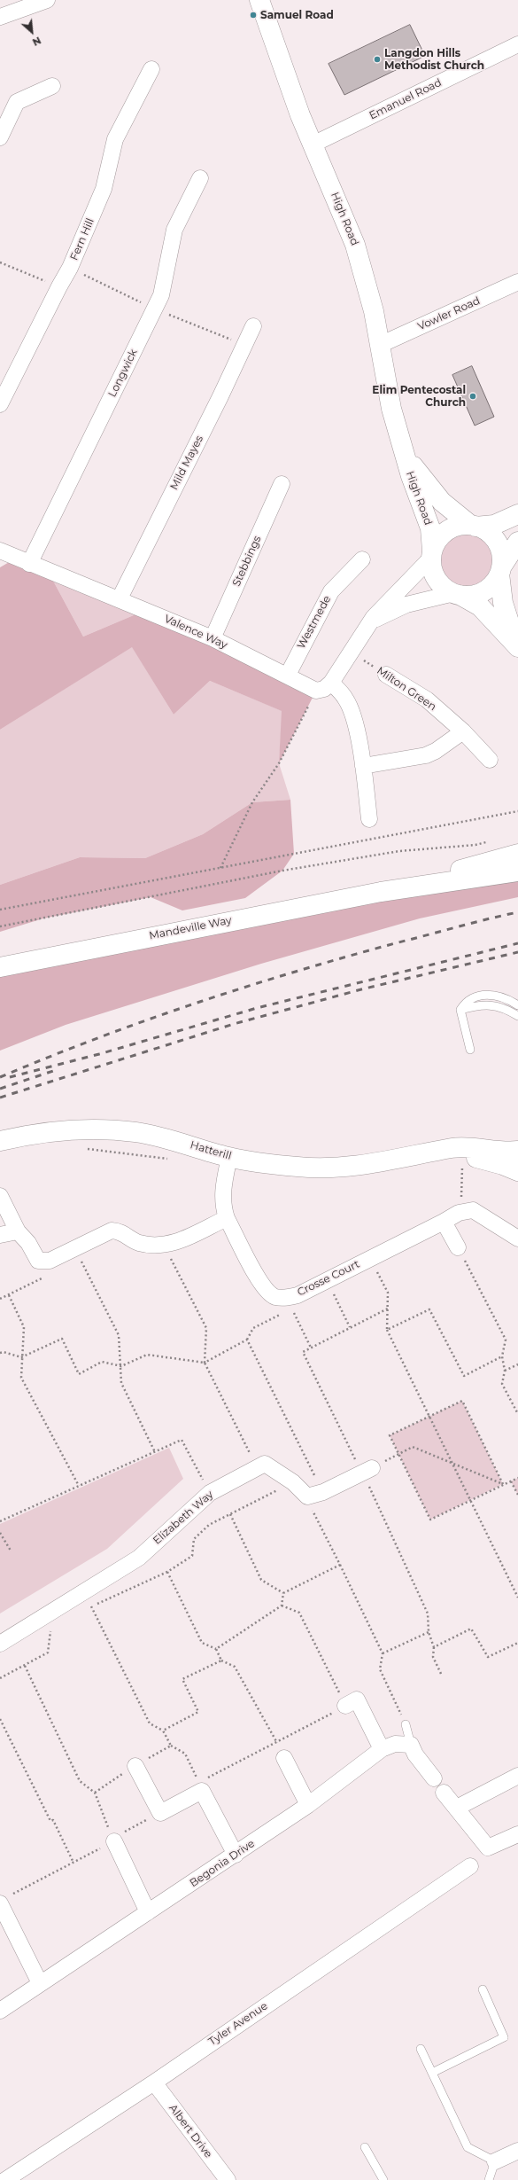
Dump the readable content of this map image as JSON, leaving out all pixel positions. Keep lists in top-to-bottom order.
{
  "streets": {
    "street": [
      "Emanuel Road",
      "High Road",
      "Fern Hill",
      "Vowler Road",
      "Longwick",
      "Mild Mayes",
      "Stebbings",
      "Westmede",
      "Valence Way",
      "Milton Green",
      "Mandeville Way",
      "Hatterill",
      "Crosse Court",
      "Elizabeth Way",
      "Begonia Drive",
      "Tyler Avenue",
      "Albert Drive"
    ]
  },
  "crossings": [
    ["Emanuel Road", "High Road"],
    ["High Road", "Vowler Road"],
    ["Longwick", "Valence Way"],
    ["Mild Mayes", "Valence Way"],
    ["Stebbings", "Valence Way"],
    ["Westmede", "Valence Way"],
    ["Hatterill", "Crosse Court"],
    ["Tyler Avenue", "Albert Drive"]
  ],
  "places": ["Samuel Road", "Langdon Hills Methodist Church", "Elim Pentecostal Church"],
  "north": "bottom right"
}
